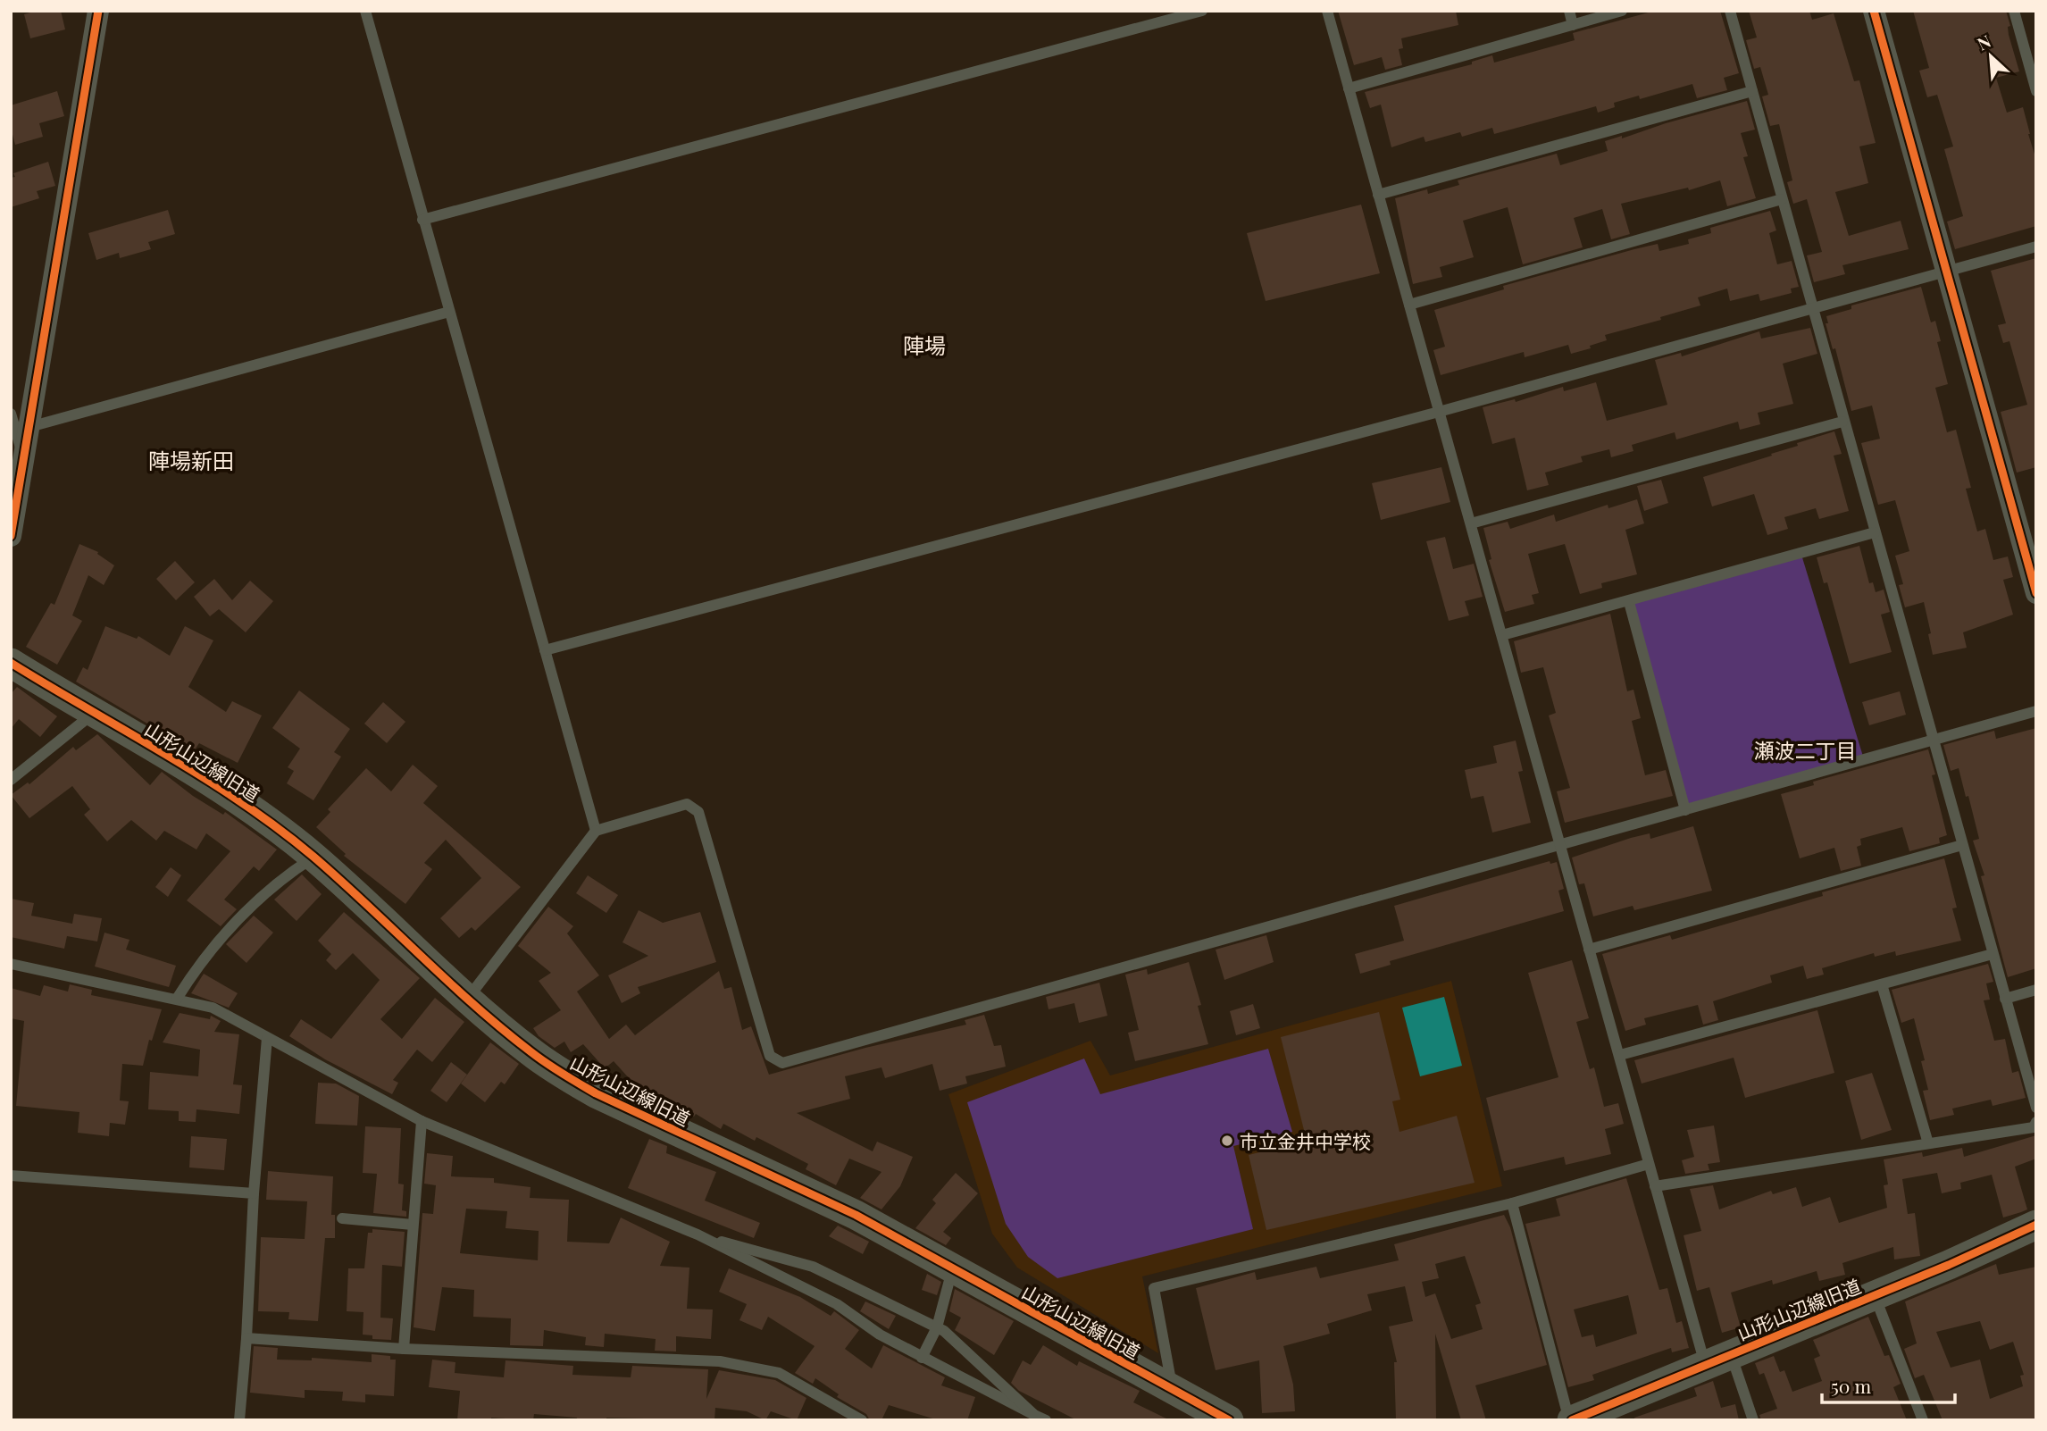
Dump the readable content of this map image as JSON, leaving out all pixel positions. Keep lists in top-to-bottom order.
{
  "streets": {
    "street": ["山形山辺線旧道"]
  },
  "districts": ["陣場", "陣場新田", "瀬波二丁目"],
  "places": ["市立金井中学校"],
  "scale_bar": "50 m",
  "north": "top left"
}
